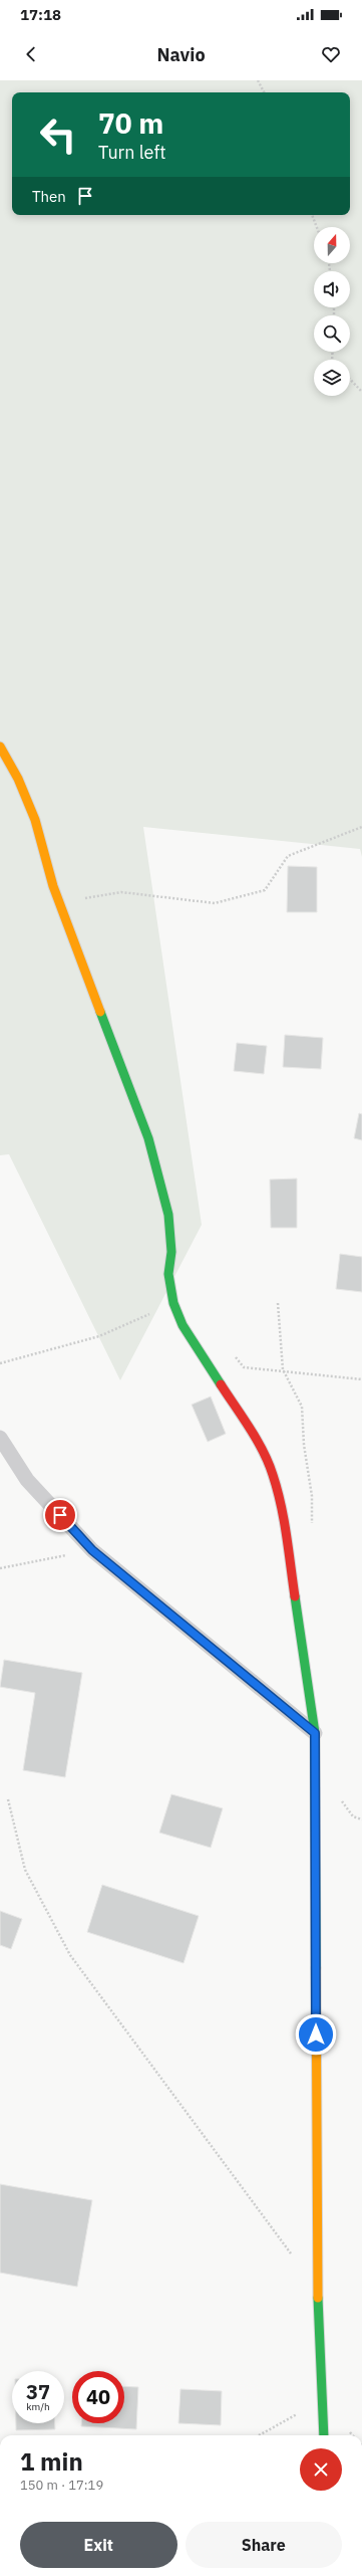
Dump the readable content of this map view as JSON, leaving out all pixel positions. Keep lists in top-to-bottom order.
{
  "north": "top",
  "page": {
    "status": "17:18",
    "header": "Navio",
    "turn": ["70 m", "Turn left"],
    "then": "Then",
    "speed": "37 km/h",
    "limit": "40",
    "heading": ["1 min", "150 m · 17:19"],
    "buttons": ["Exit", "Share"]
  }
}
